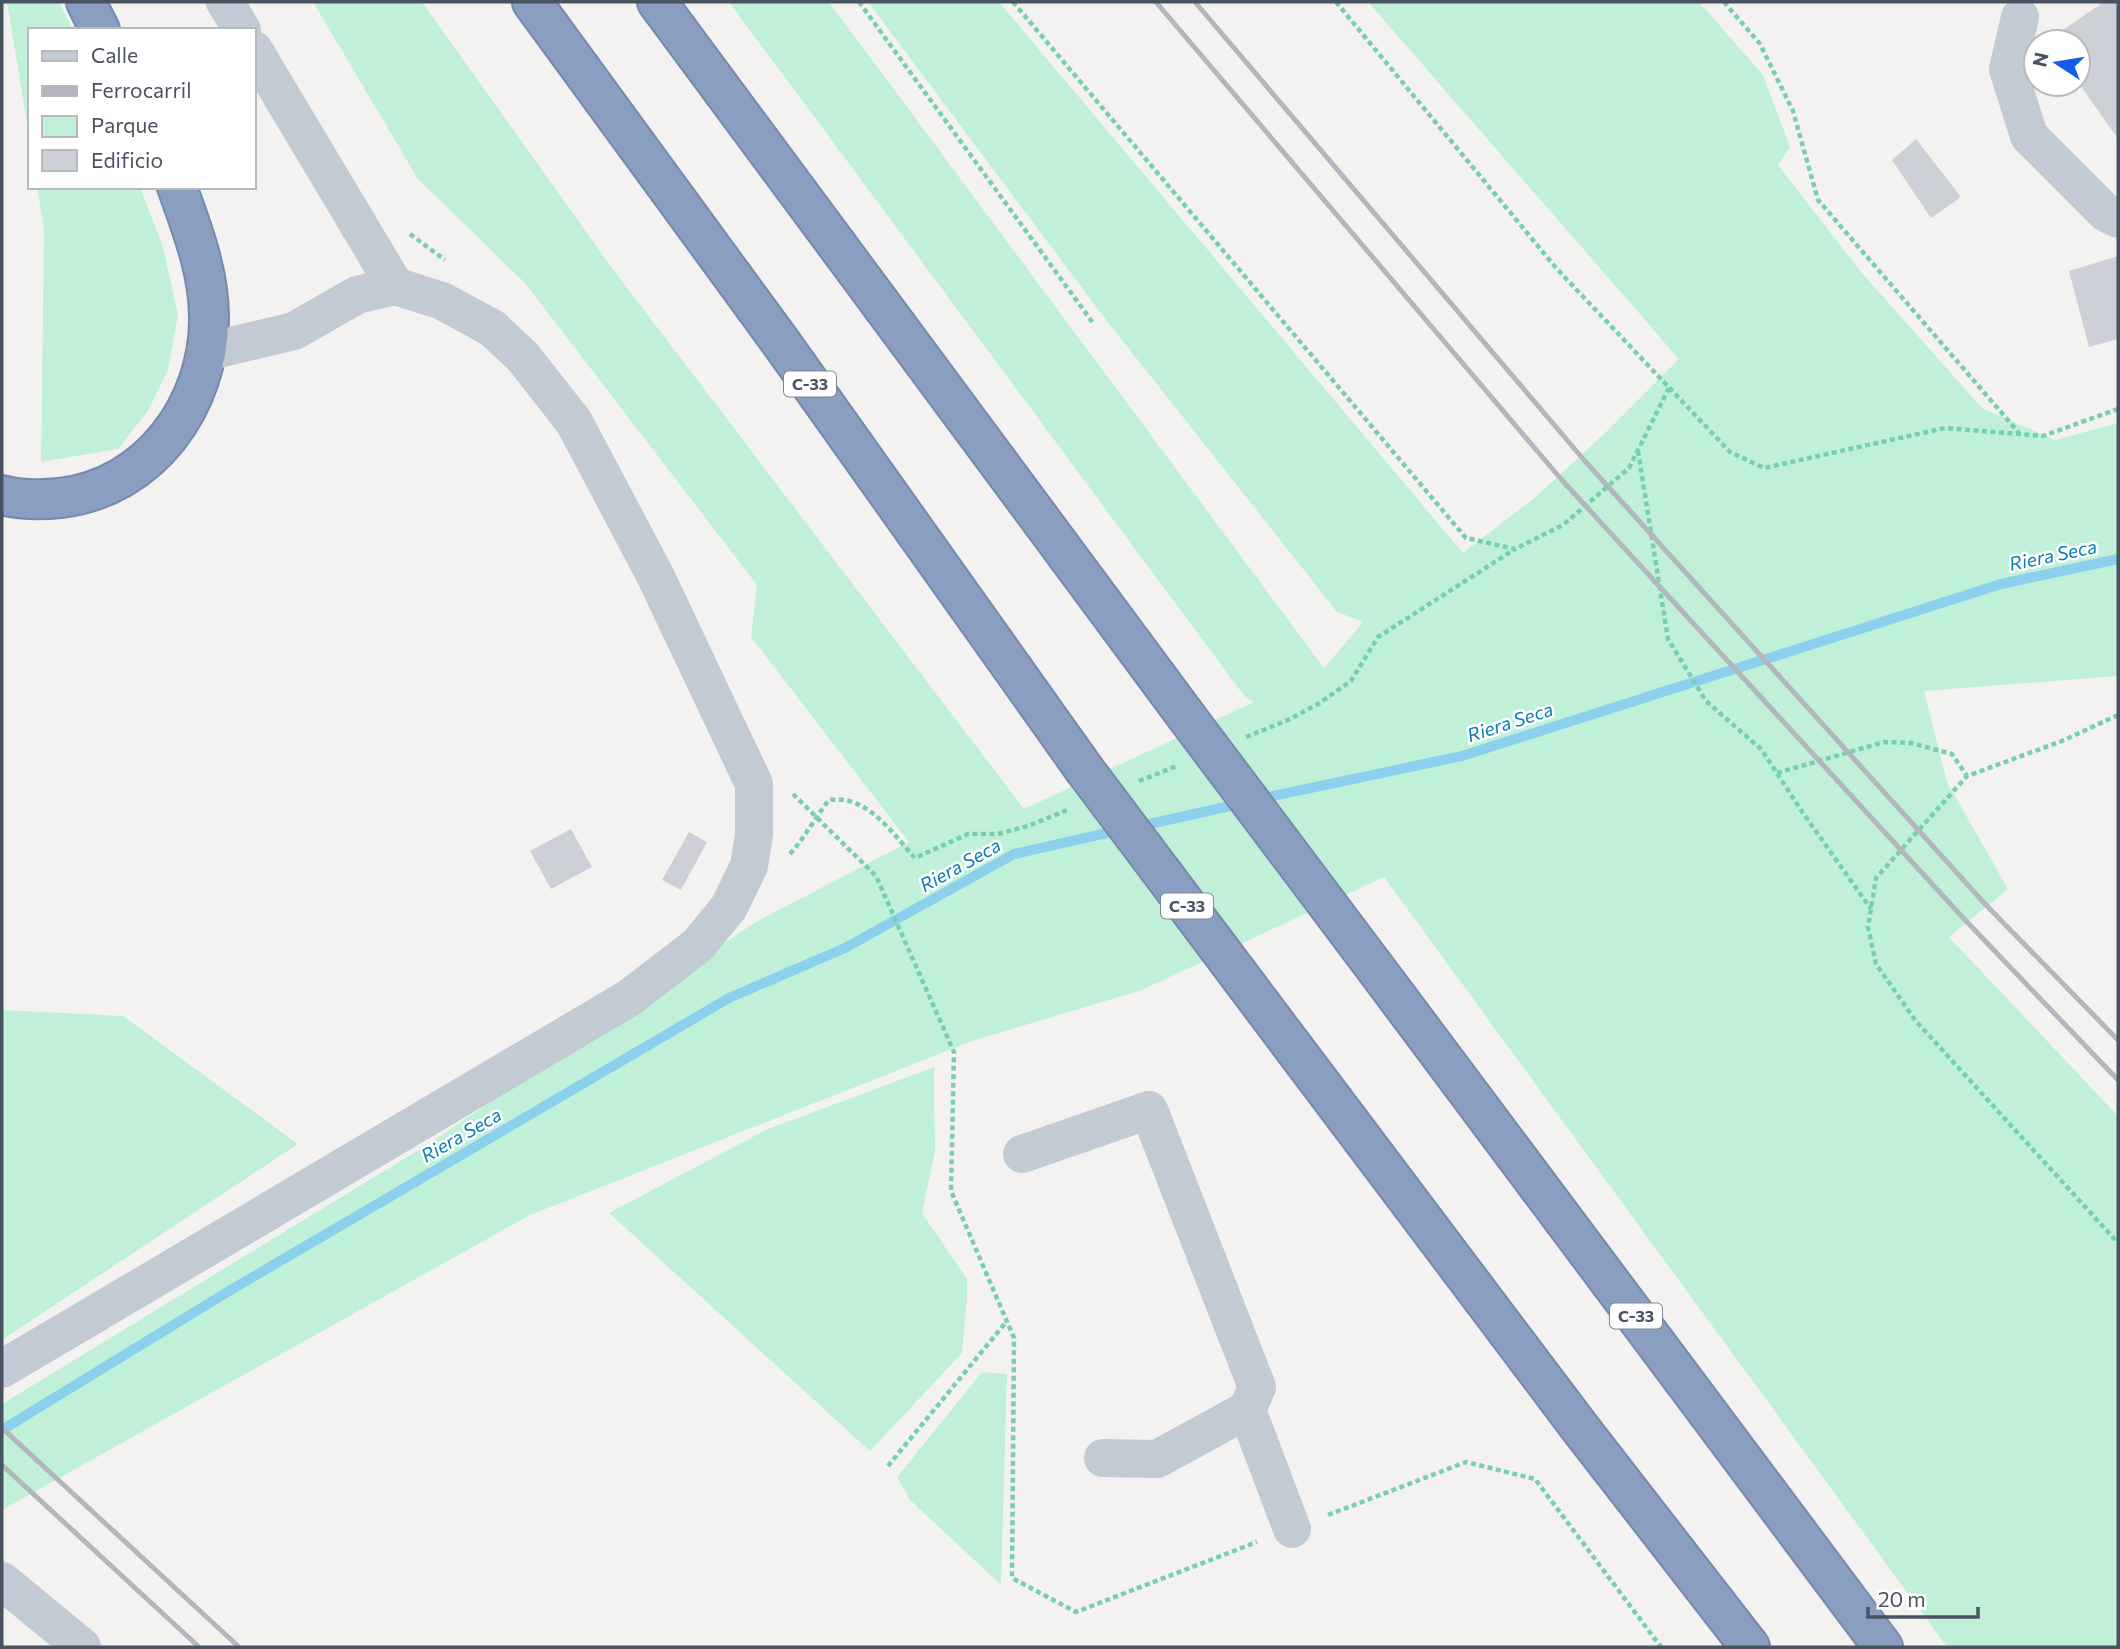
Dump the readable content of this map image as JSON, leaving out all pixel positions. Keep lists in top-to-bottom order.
{
  "streets": {
    "highway": ["C-33"]
  },
  "water": ["Riera Seca"],
  "legend": [
    "Calle",
    "Ferrocarril",
    "Parque",
    "Edificio"
  ],
  "scale_bar": "20 m",
  "north": "left"
}
